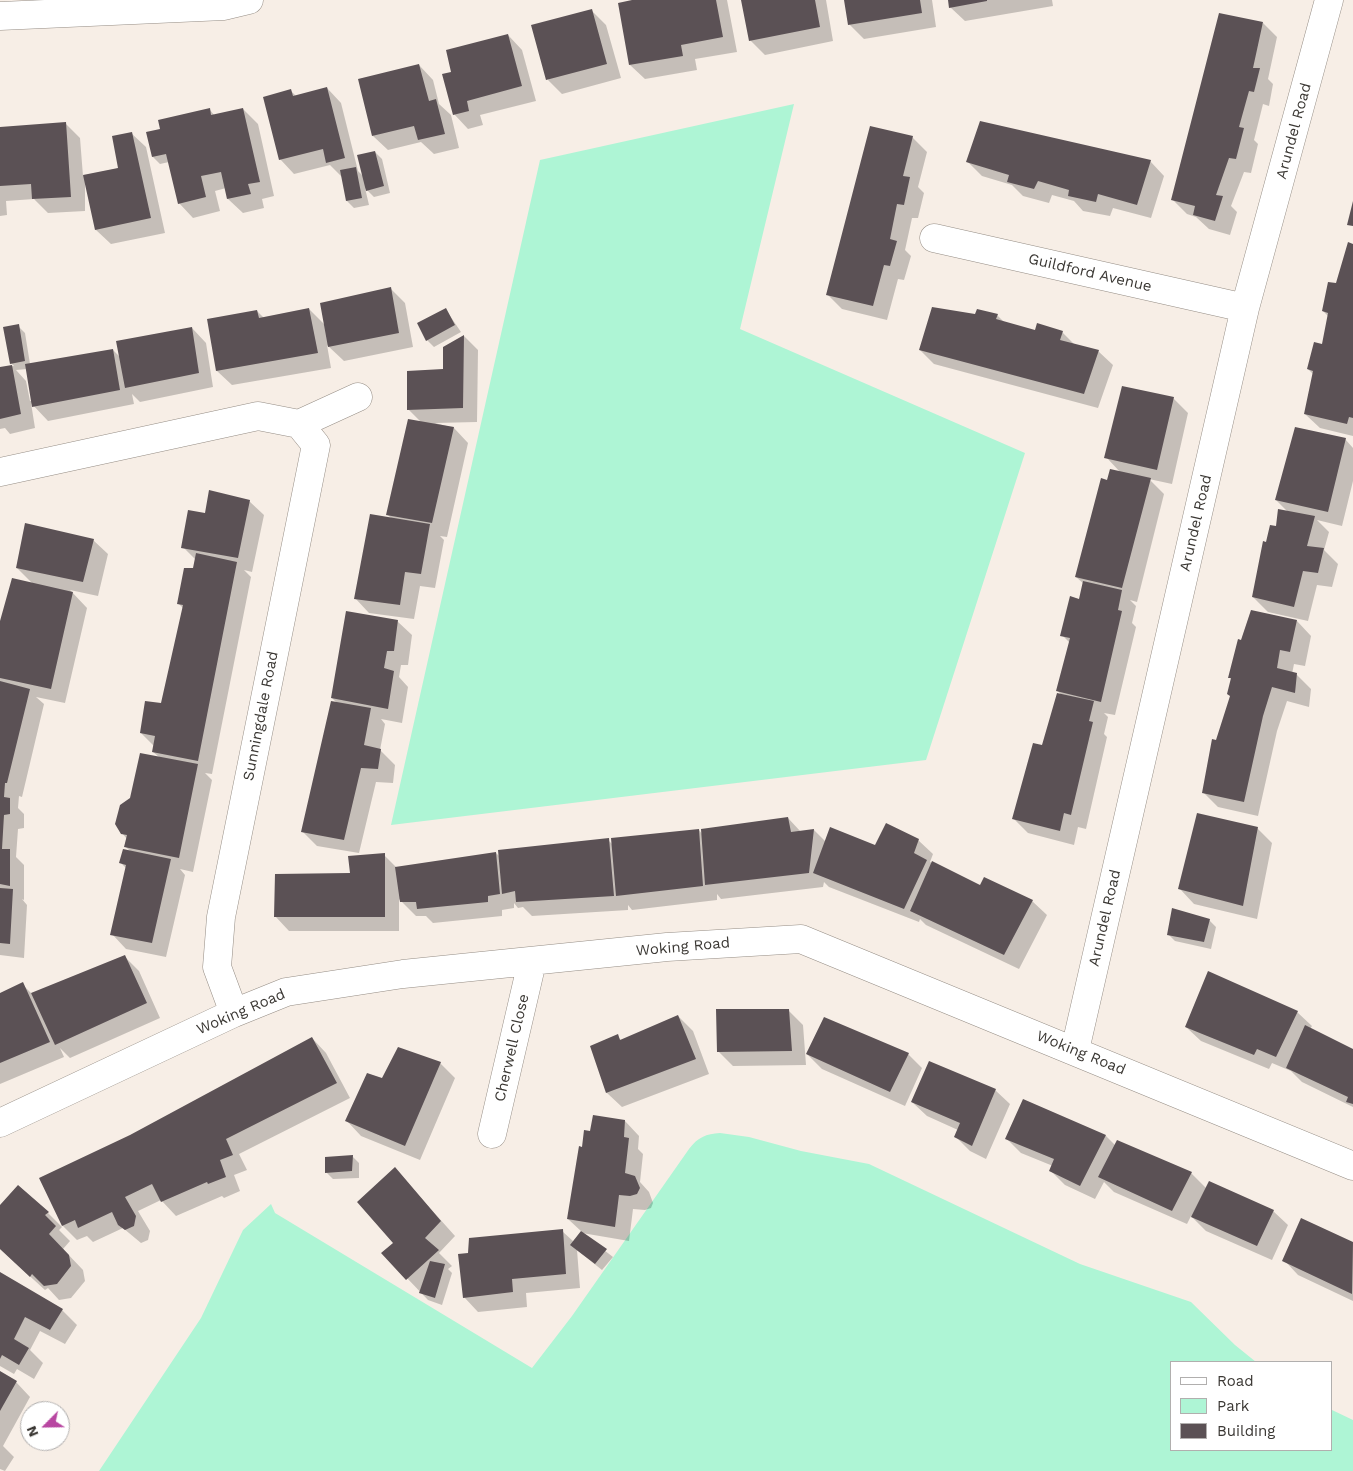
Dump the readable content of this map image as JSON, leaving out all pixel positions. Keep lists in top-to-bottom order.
{
  "streets": {
    "street": [
      "Arundel Road",
      "Guildford Avenue",
      "Sunningdale Road",
      "Woking Road",
      "Cherwell Close"
    ]
  },
  "crossings": [
    ["Arundel Road", "Guildford Avenue"],
    ["Arundel Road", "Woking Road"],
    ["Sunningdale Road", "Woking Road"],
    ["Woking Road", "Cherwell Close"]
  ],
  "legend": ["Road", "Park", "Building"],
  "north": "bottom left"
}
